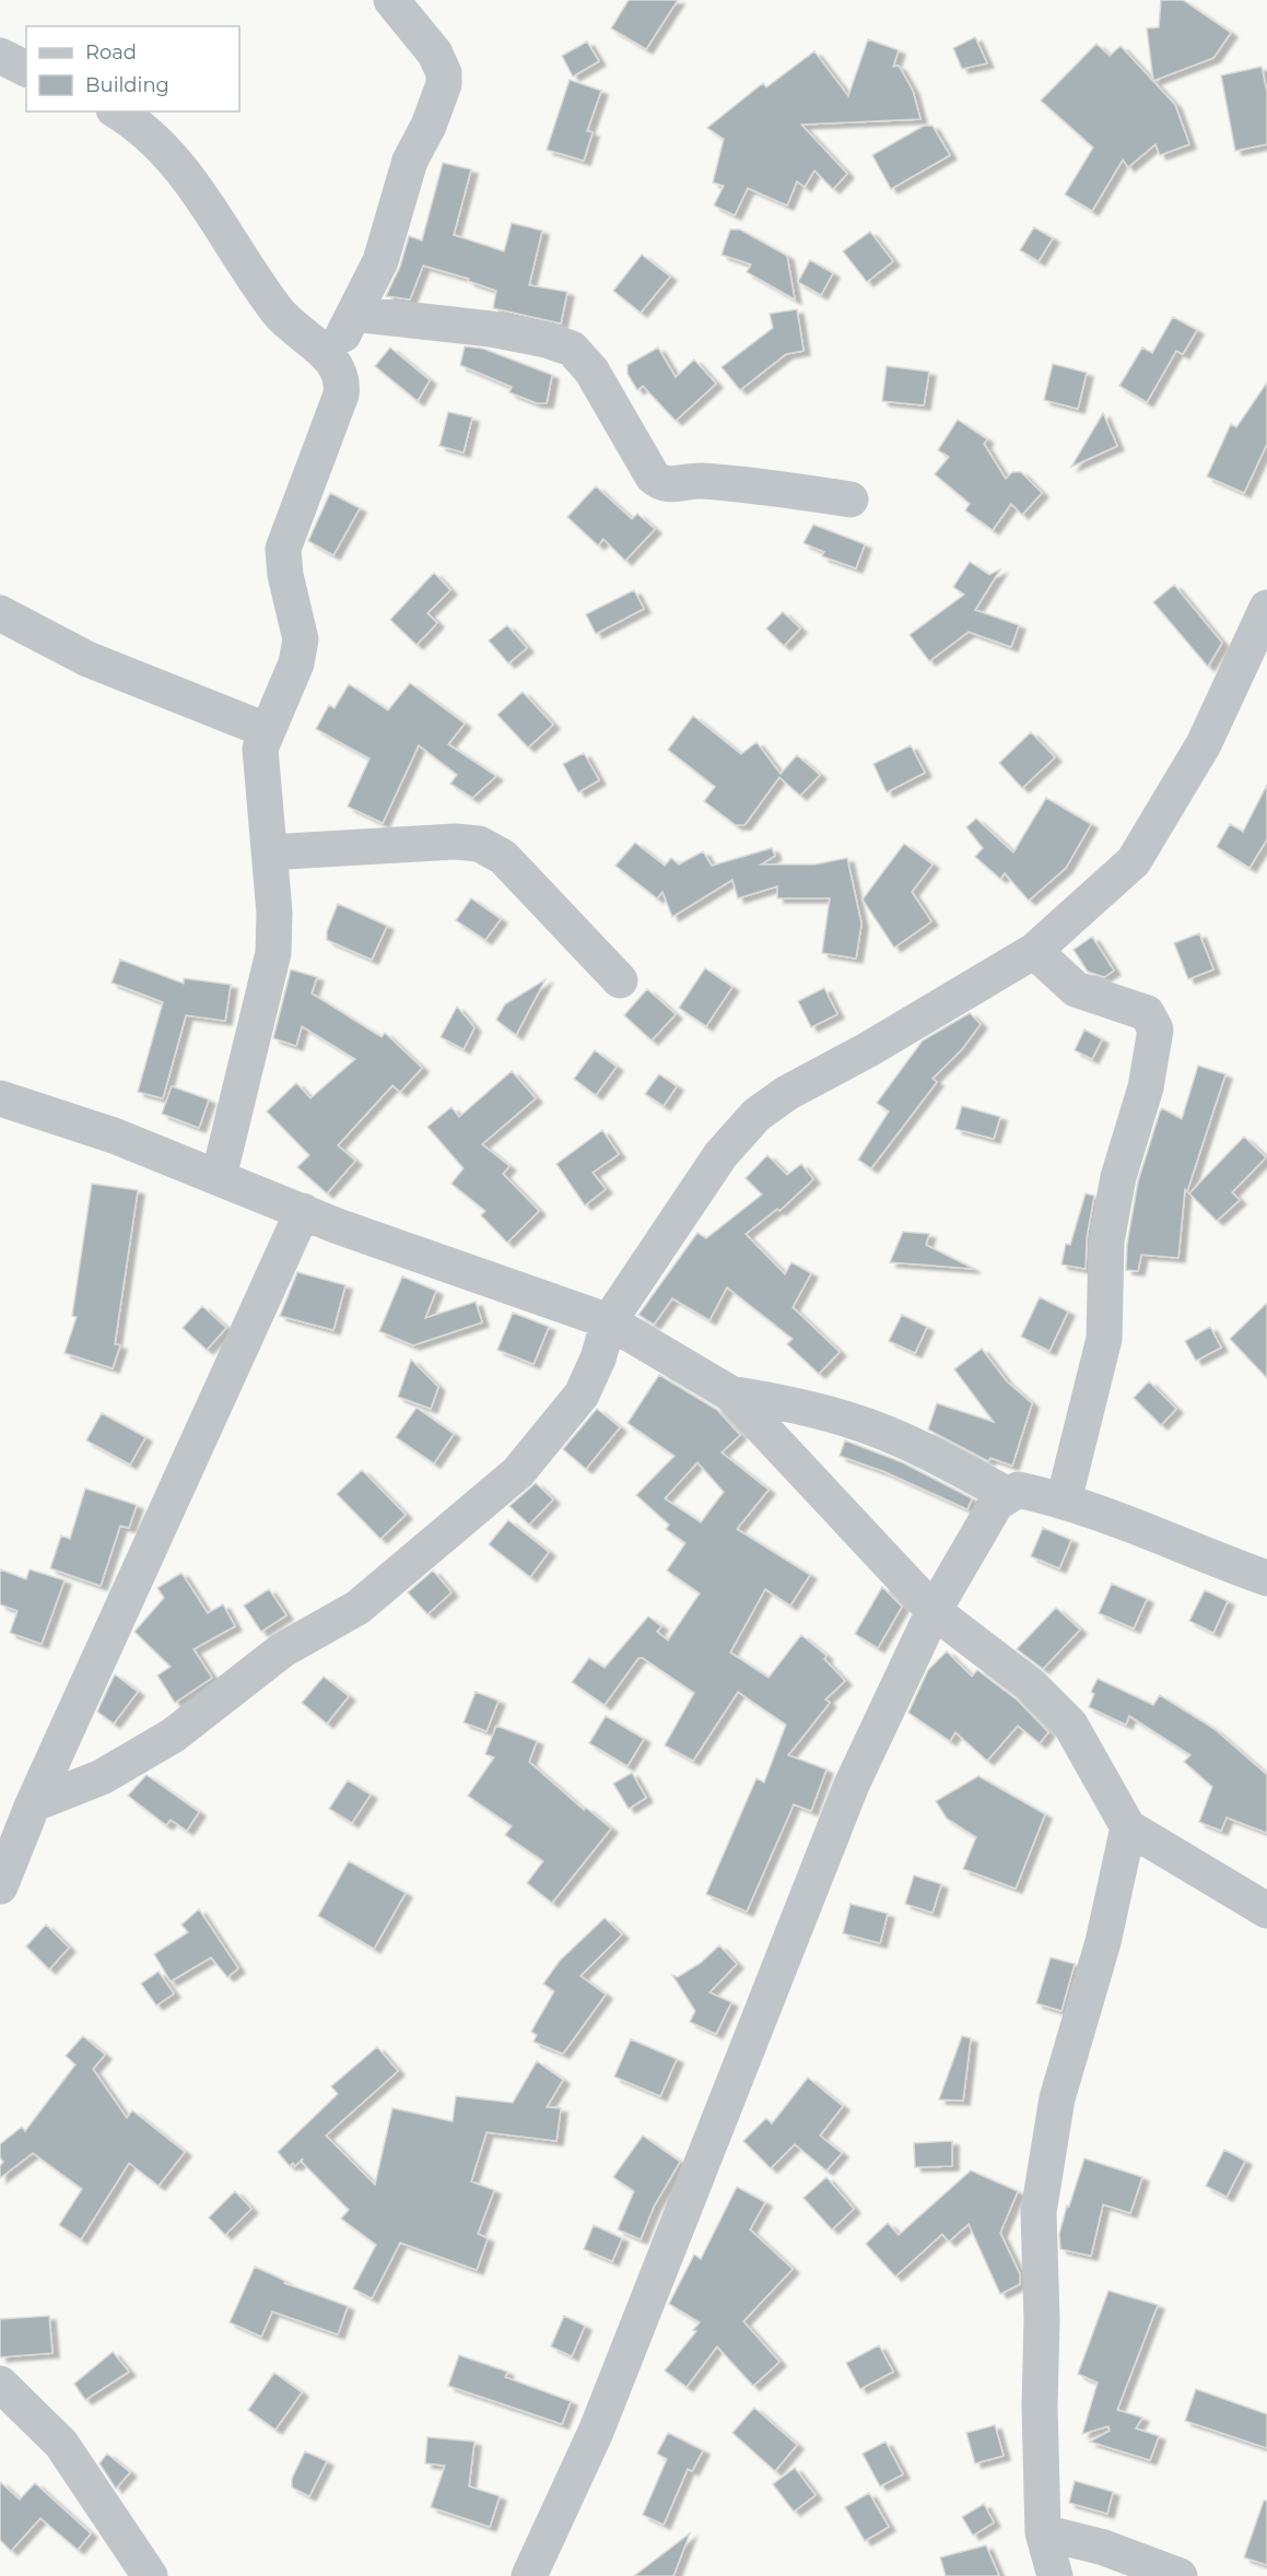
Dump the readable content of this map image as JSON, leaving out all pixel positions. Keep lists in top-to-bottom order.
{
  "legend": ["Road", "Building"]
}
